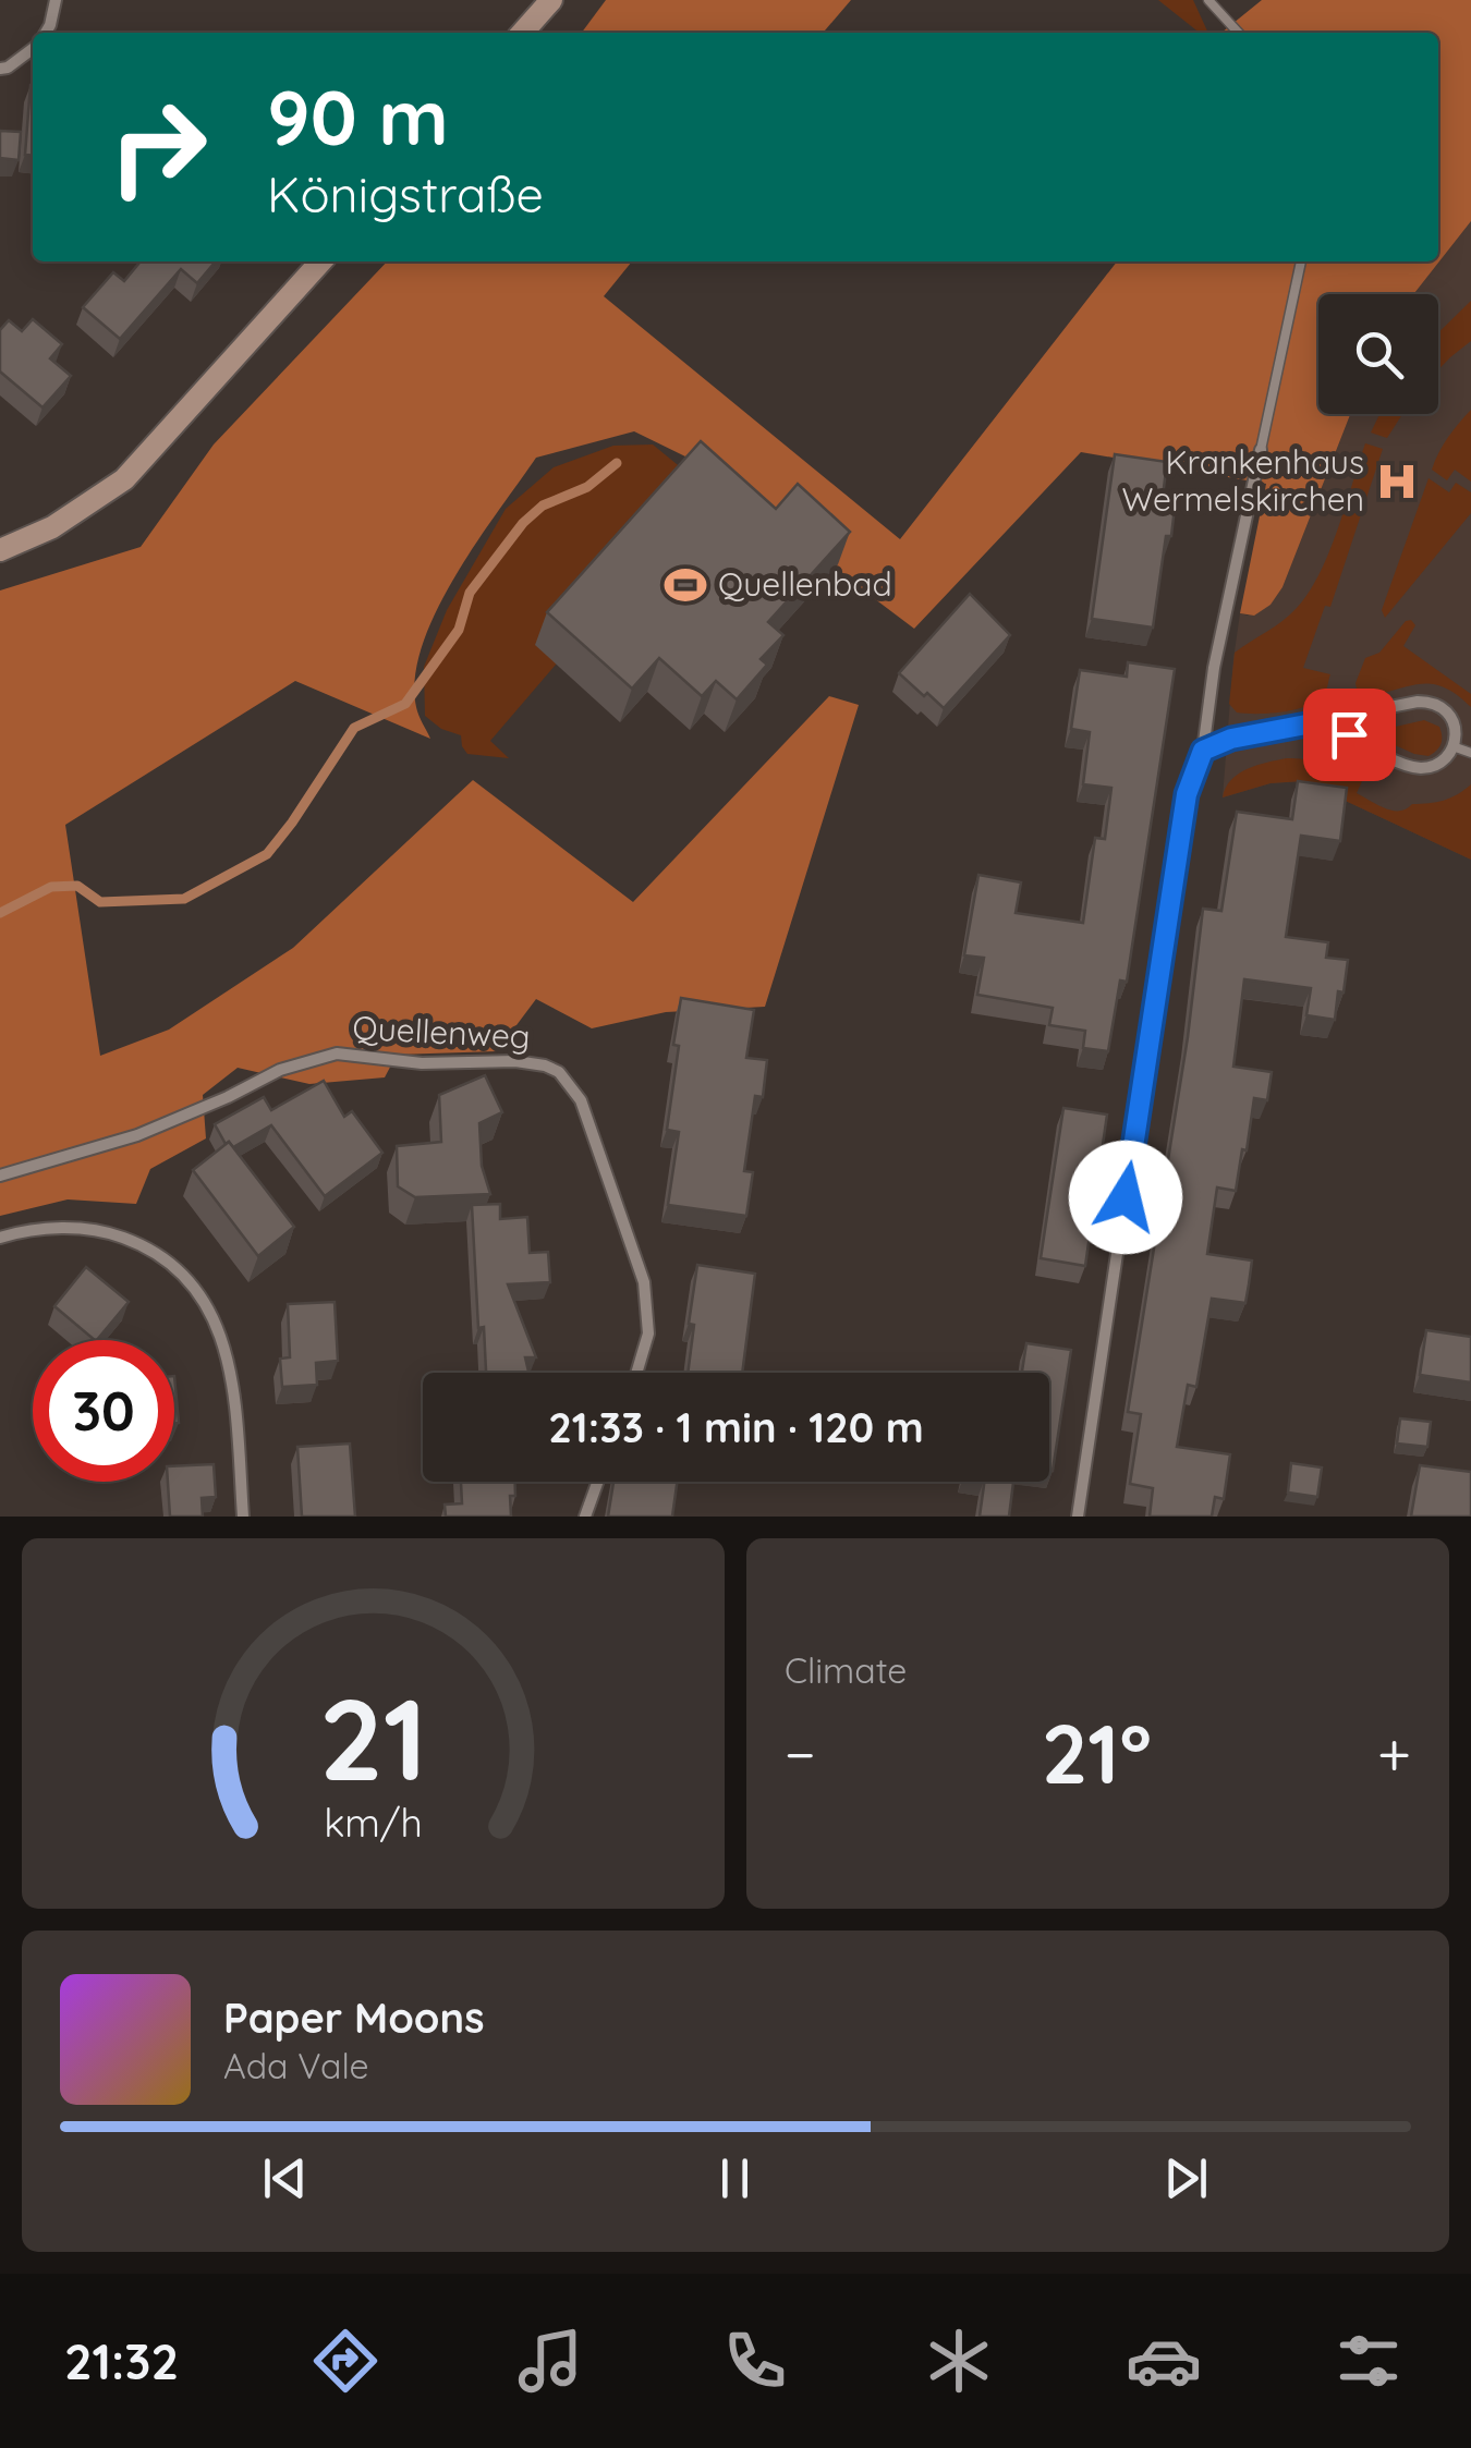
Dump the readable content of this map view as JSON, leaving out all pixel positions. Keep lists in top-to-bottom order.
{
  "streets": {
    "street": ["Quellenweg"]
  },
  "places": {
    "hospital": ["Krankenhaus Wermelskirchen"],
    "sports": ["Quellenbad"]
  },
  "page": {
    "turn": ["90 m", "Königstraße"],
    "limit": "30",
    "trip": "21:33 · 1 min · 120 m",
    "tile": "Climate",
    "heat": ["−", "21°", "+"],
    "song": ["Paper Moons", "Ada Vale"],
    "tabs": "21:32",
    "gauge": ["21", "km/h"]
  }
}
